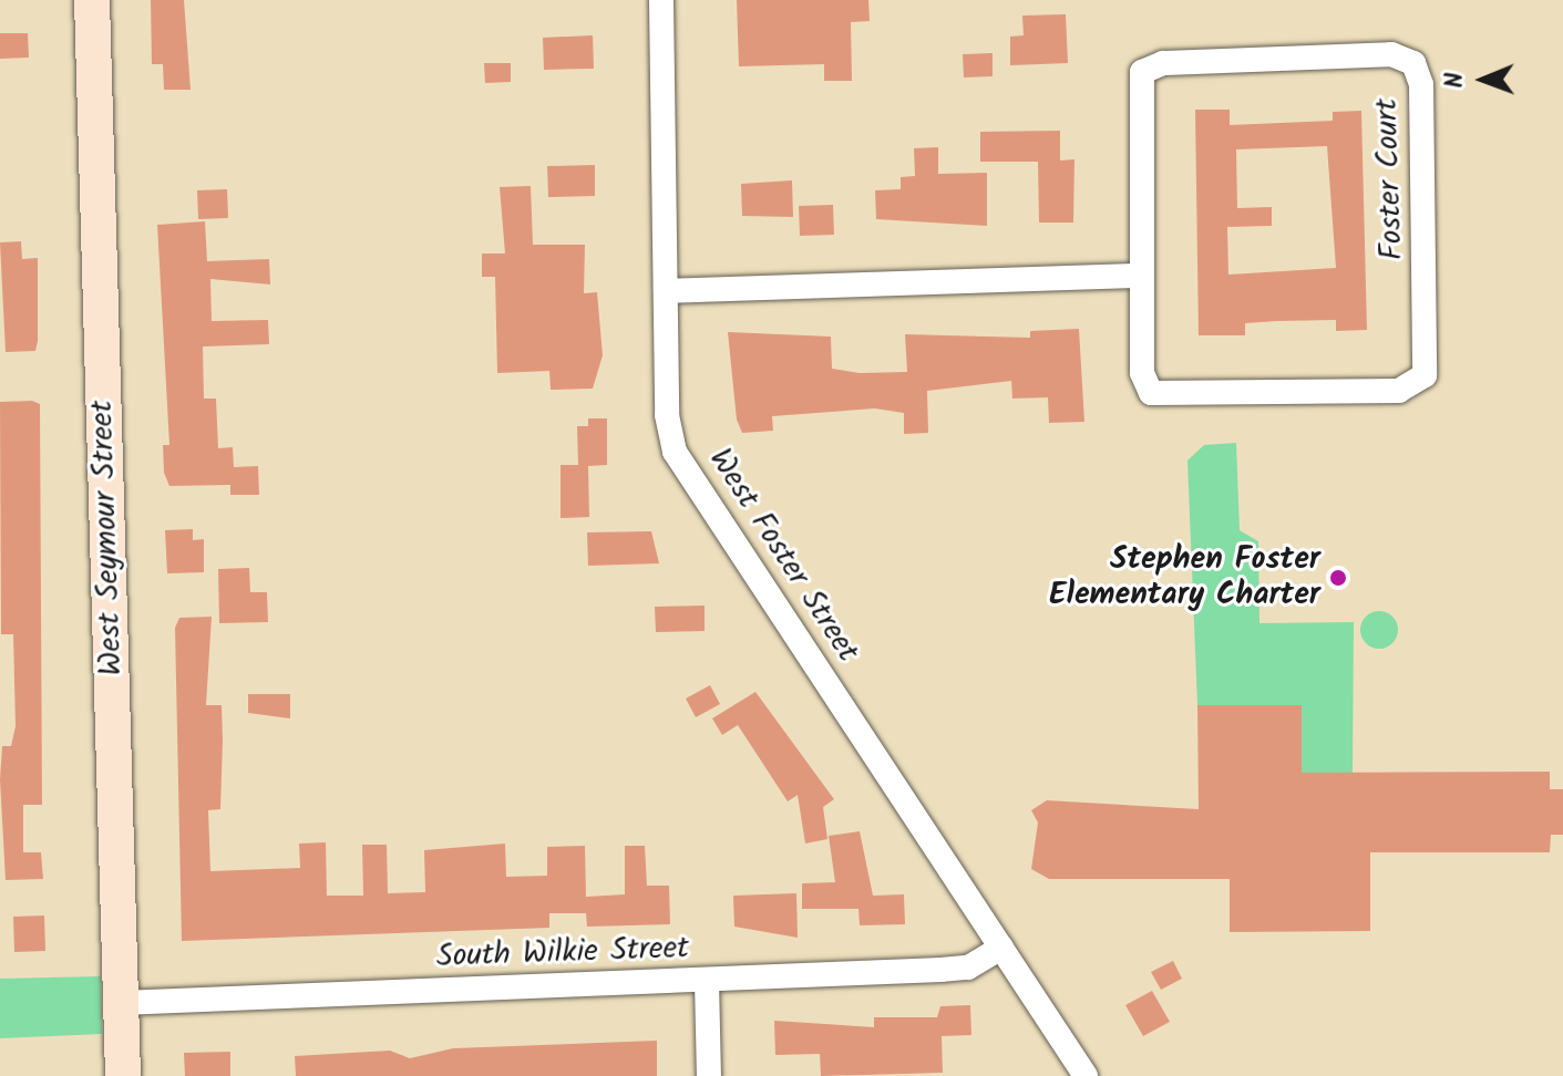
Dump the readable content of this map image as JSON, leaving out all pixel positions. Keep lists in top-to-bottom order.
{
  "streets": {
    "street": [
      "Foster Court",
      "West Seymour Street",
      "West Foster Street",
      "South Wilkie Street"
    ]
  },
  "crossings": [
    ["West Seymour Street", "South Wilkie Street"],
    ["West Foster Street", "South Wilkie Street"]
  ],
  "places": ["Stephen Foster Elementary Charter"],
  "north": "left"
}
